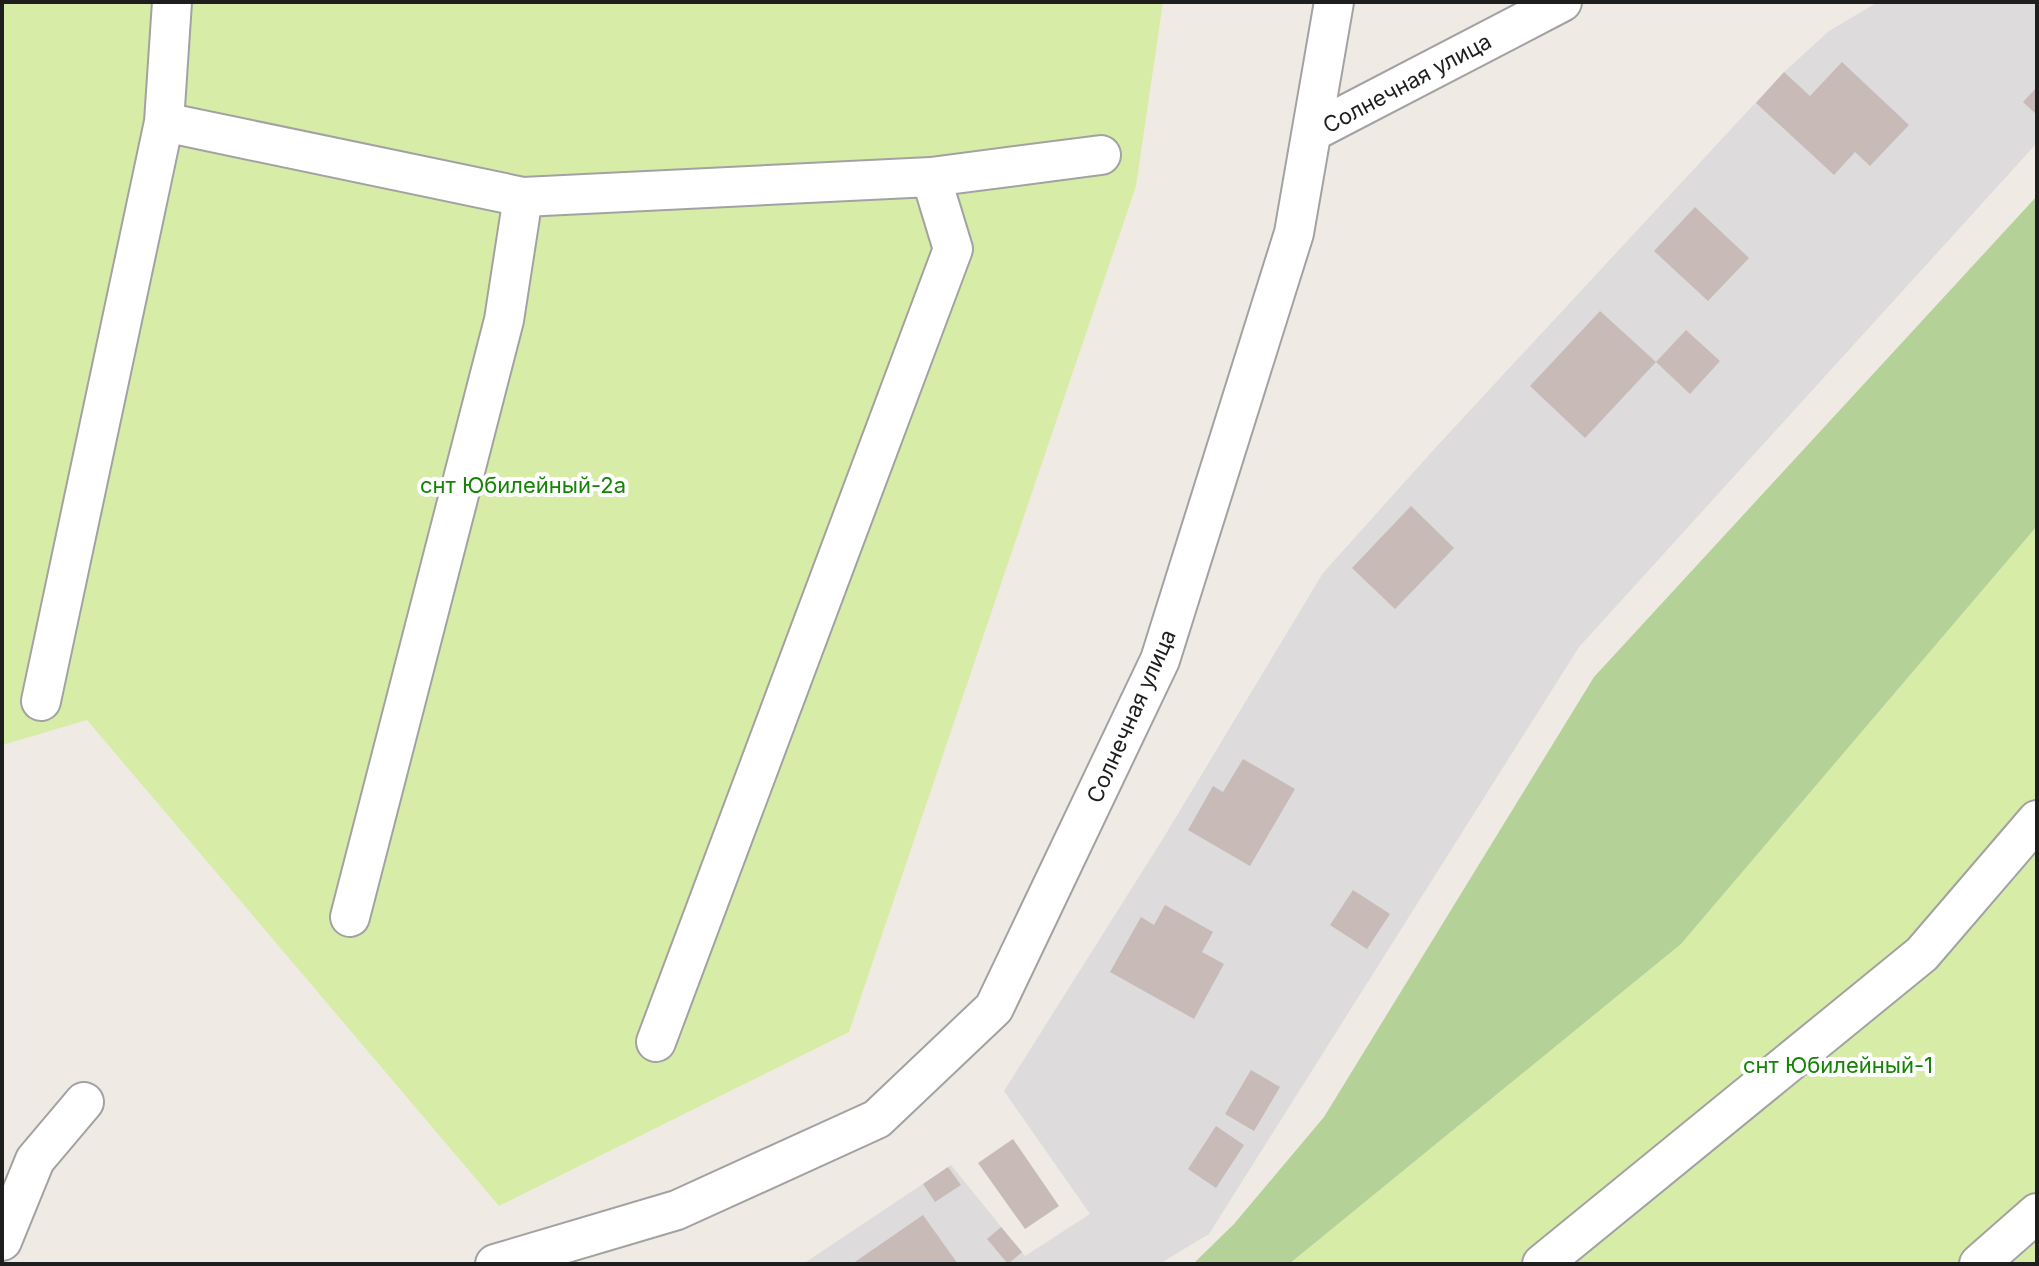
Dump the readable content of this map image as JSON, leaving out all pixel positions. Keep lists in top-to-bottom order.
{
  "streets": {
    "street": ["Солнечная улица"]
  },
  "parks": ["снт Юбилейный-2а", "снт Юбилейный-1"]
}
